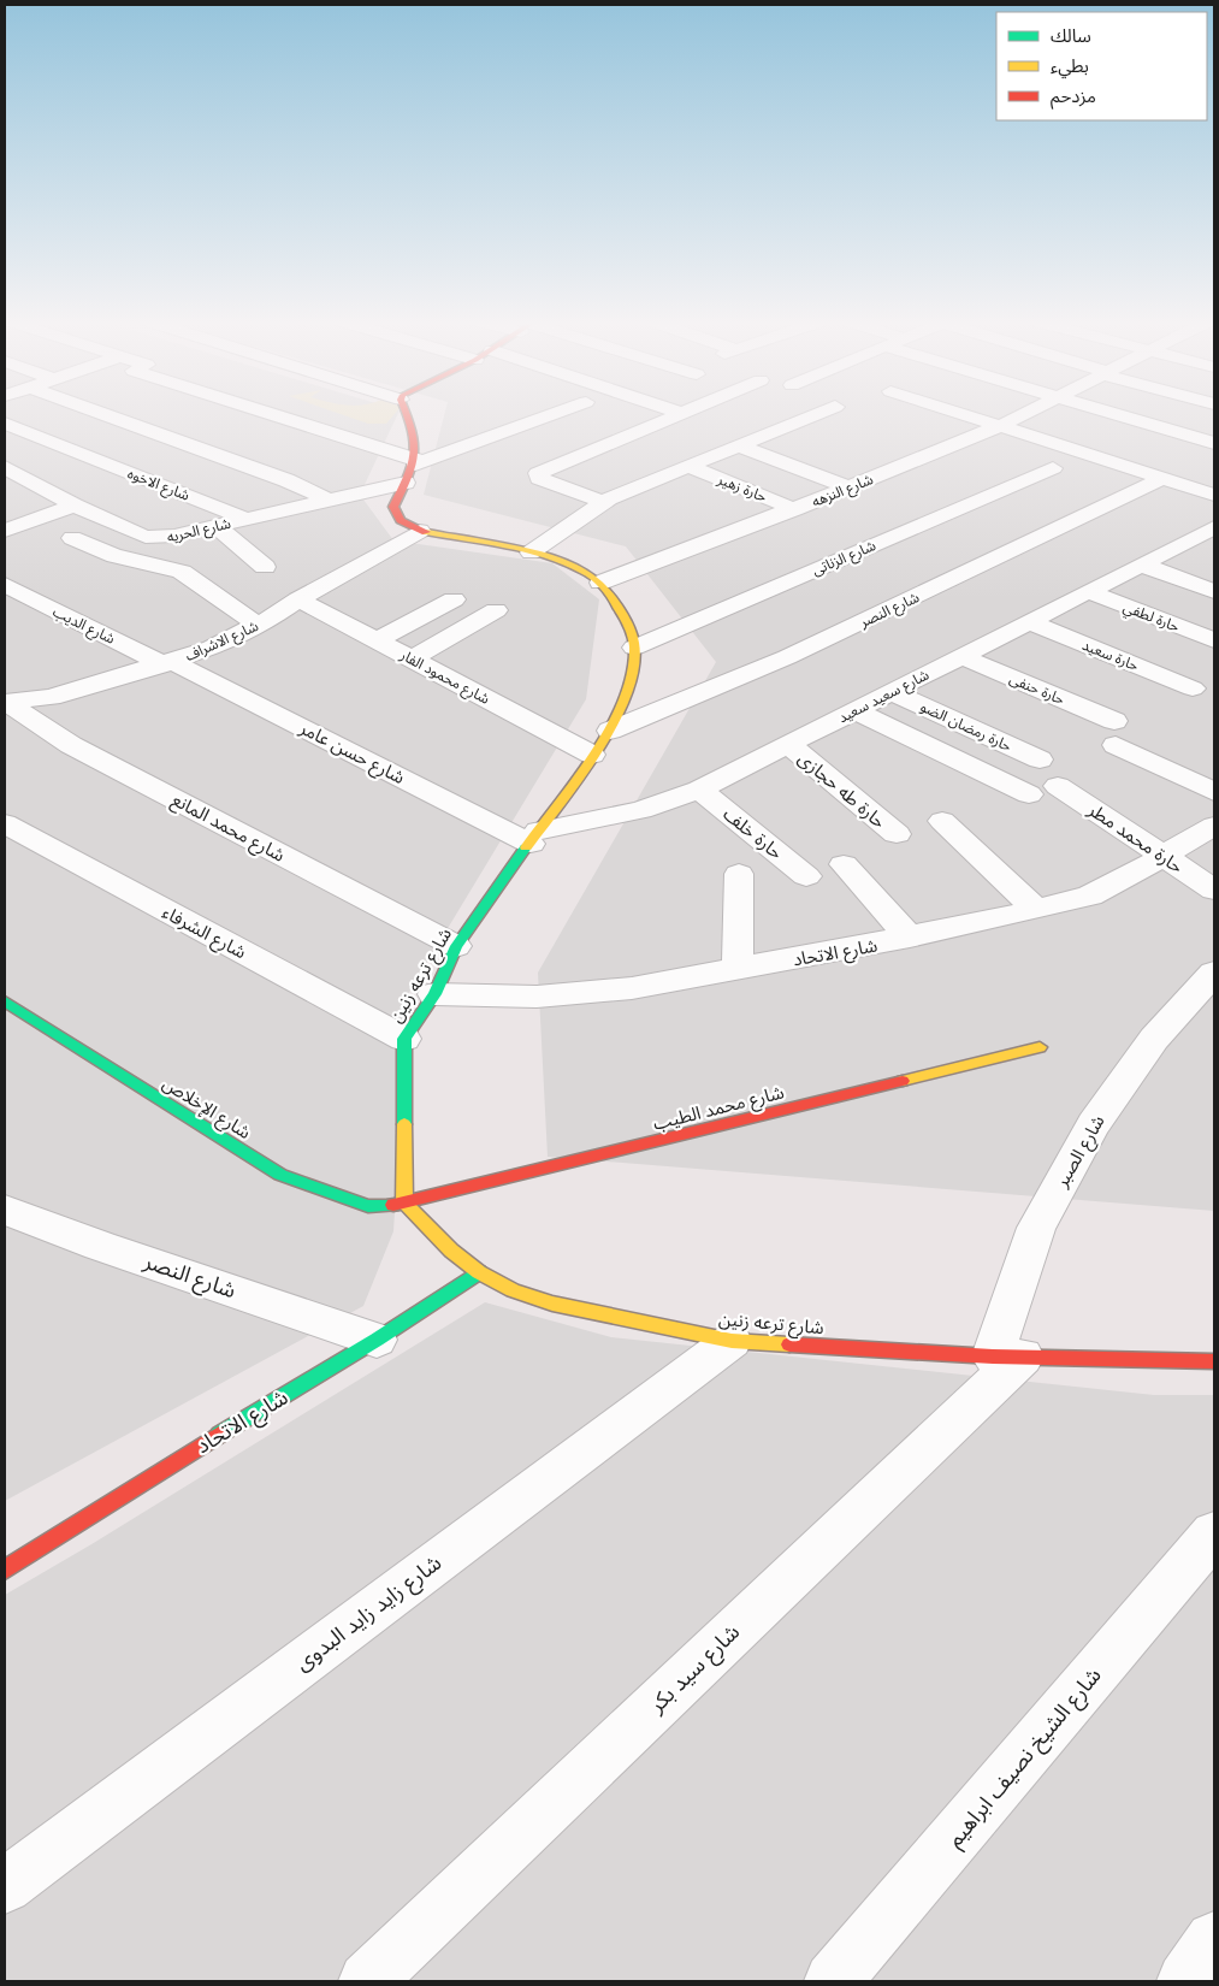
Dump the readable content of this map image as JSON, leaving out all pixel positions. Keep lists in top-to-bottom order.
{
  "streets": {
    "street": [
      "شارع الاخوه",
      "حارة زهير",
      "شارع النزهه",
      "شارع الحريه",
      "شارع الزناتى",
      "شارع النصر",
      "حارة لطفي",
      "شارع الديب",
      "شارع الاشراف",
      "حارة سعيد",
      "شارع محمود الفار",
      "حارة حنفى",
      "شارع سعيد سعيد",
      "حارة رمضان الضو",
      "شارع حسن عامر",
      "حارة طه حجازى",
      "شارع محمد المانع",
      "حارة خلف",
      "حارة محمد مطر",
      "شارع الشرفاء",
      "شارع الاتحاد",
      "شارع ترعه زنين",
      "شارع الإخلاص",
      "شارع محمد الطيب",
      "شارع الصبر",
      "شارع زايد زايد البدوى",
      "شارع سيد بكر",
      "شارع الشيخ نصيف ابراهيم"
    ]
  },
  "crossings": [
    ["شارع الاخوه", "شارع الحريه"],
    ["حارة زهير", "شارع النزهه"],
    ["شارع النزهه", "شارع ترعه زنين"],
    ["شارع الحريه", "شارع ترعه زنين"],
    ["شارع الزناتى", "شارع ترعه زنين"],
    ["شارع النصر", "شارع الاتحاد"],
    ["شارع النصر", "شارع ترعه زنين"],
    ["حارة لطفي", "شارع سعيد سعيد"],
    ["شارع الديب", "شارع الاشراف"],
    ["شارع الديب", "شارع حسن عامر"],
    ["شارع الاشراف", "شارع محمود الفار"],
    ["شارع الاشراف", "شارع حسن عامر"],
    ["شارع الاشراف", "شارع محمد المانع"],
    ["شارع الاشراف", "شارع ترعه زنين"],
    ["حارة سعيد", "شارع سعيد سعيد"],
    ["شارع محمود الفار", "شارع ترعه زنين"],
    ["حارة حنفى", "شارع سعيد سعيد"],
    ["شارع سعيد سعيد", "حارة رمضان الضو"],
    ["شارع سعيد سعيد", "شارع حسن عامر"],
    ["شارع سعيد سعيد", "حارة طه حجازى"],
    ["شارع سعيد سعيد", "حارة خلف"],
    ["شارع سعيد سعيد", "شارع ترعه زنين"],
    ["شارع حسن عامر", "شارع ترعه زنين"],
    ["شارع محمد المانع", "شارع ترعه زنين"],
    ["حارة محمد مطر", "شارع الاتحاد"],
    ["شارع الشرفاء", "شارع ترعه زنين"],
    ["شارع الاتحاد", "شارع ترعه زنين"],
    ["شارع ترعه زنين", "شارع الإخلاص"],
    ["شارع ترعه زنين", "شارع محمد الطيب"],
    ["شارع ترعه زنين", "شارع الصبر"],
    ["شارع ترعه زنين", "شارع زايد زايد البدوى"],
    ["شارع ترعه زنين", "شارع سيد بكر"],
    ["شارع الإخلاص", "شارع محمد الطيب"],
    ["شارع الصبر", "شارع سيد بكر"]
  ],
  "legend": ["سالك", "بطيء", "مزدحم"]
}
